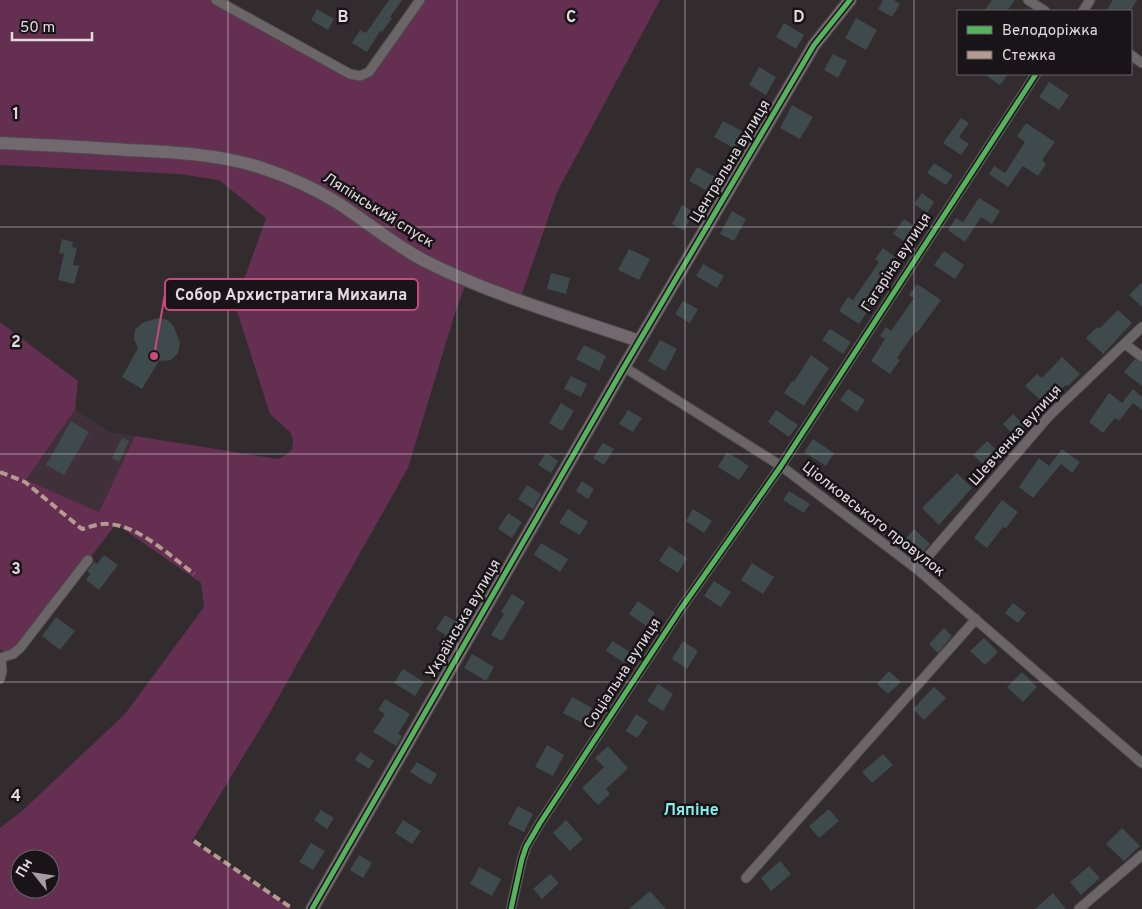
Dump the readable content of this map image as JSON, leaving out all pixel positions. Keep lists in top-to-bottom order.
{
  "streets": {
    "street": [
      "Центральна вулиця",
      "Ляпінський спуск",
      "Гагаріна вулиця",
      "Шевченка вулиця",
      "Ціолковського провулок",
      "Українська вулиця",
      "Соціальна вулиця"
    ]
  },
  "crossings": [
    ["Центральна вулиця", "Ляпінський спуск"],
    ["Центральна вулиця", "Українська вулиця"],
    ["Ляпінський спуск", "Українська вулиця"],
    ["Гагаріна вулиця", "Ціолковського провулок"],
    ["Гагаріна вулиця", "Соціальна вулиця"],
    ["Шевченка вулиця", "Ціолковського провулок"],
    ["Ціолковського провулок", "Українська вулиця"],
    ["Ціолковського провулок", "Соціальна вулиця"]
  ],
  "districts": ["Ляпіне"],
  "places": ["Собор Архистратига Михаила"],
  "legend": ["Велодоріжка", "Стежка"],
  "scale_bar": "50 m",
  "north": "top left",
  "grid": {
    "columns": ["B", "C", "D"],
    "rows": [
      "1",
      "2",
      "3",
      "4"
    ]
  }
}
